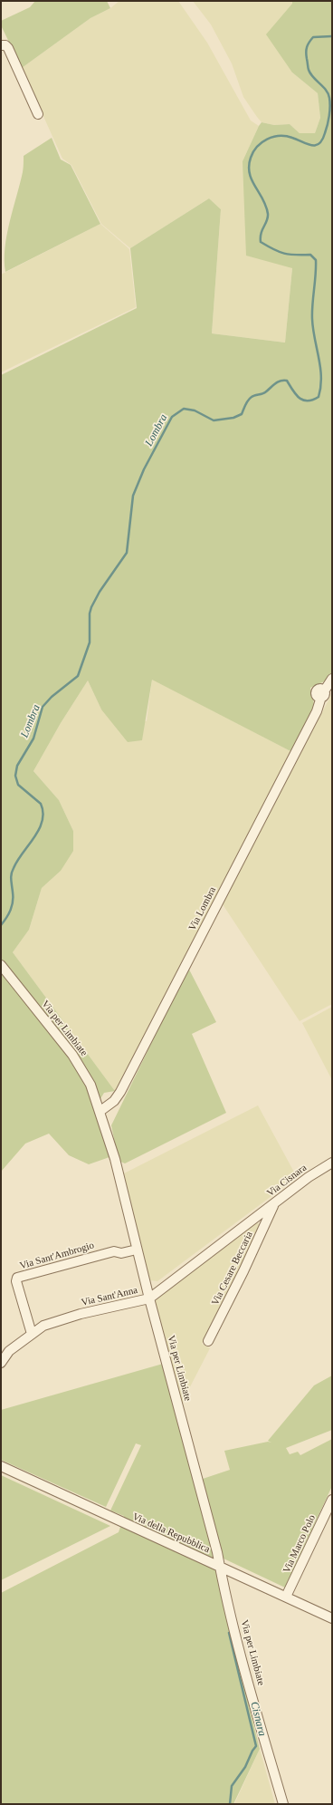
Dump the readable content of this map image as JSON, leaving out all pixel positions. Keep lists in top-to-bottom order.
{
  "streets": {
    "street": [
      "Via Lombra",
      "Via per Limbiate",
      "Via Cisnara",
      "Via Sant'Ambrogio",
      "Via Cesare Beccaria",
      "Via Sant'Anna",
      "Via della Repubblica",
      "Via Marco Polo"
    ]
  },
  "crossings": [
    ["Via Lombra", "Via per Limbiate"],
    ["Via per Limbiate", "Via Sant'Ambrogio"],
    ["Via per Limbiate", "Via Sant'Anna"],
    ["Via per Limbiate", "Via della Repubblica"],
    ["Via Cisnara", "Via Cesare Beccaria"],
    ["Via Cisnara", "Via Sant'Anna"],
    ["Via Sant'Ambrogio", "Via Sant'Anna"],
    ["Via della Repubblica", "Via Marco Polo"]
  ],
  "water": ["Lombra", "Cisnara"]
}
